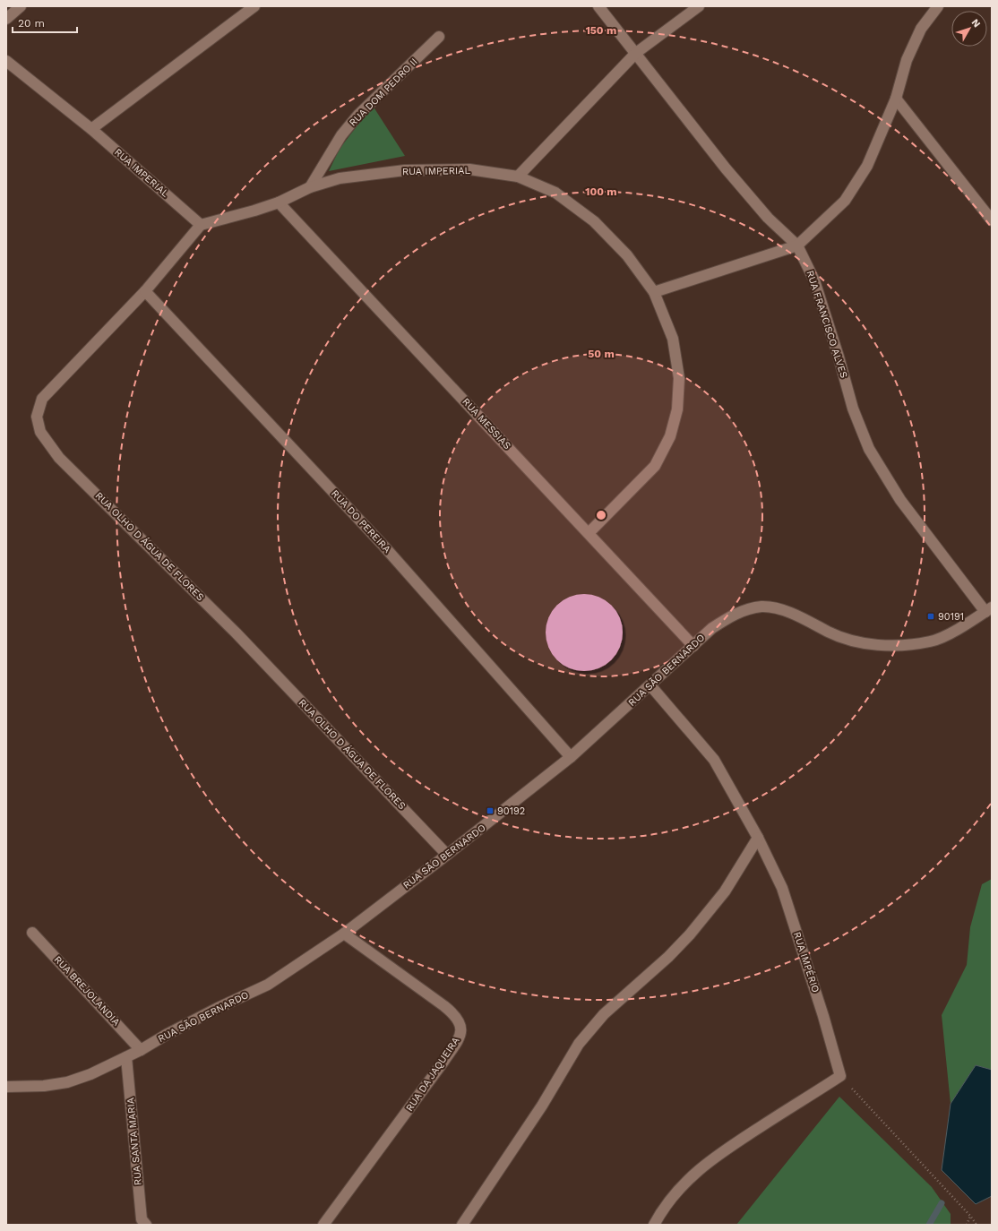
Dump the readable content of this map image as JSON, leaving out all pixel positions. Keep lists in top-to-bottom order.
{
  "streets": {
    "street": [
      "RUA DOM PEDRO II",
      "RUA IMPERIAL",
      "RUA FRANCISCO ALVES",
      "RUA MESSIAS",
      "RUA DO PEREIRA",
      "RUA OLHO D ÁGUA DE FLORES",
      "RUA SÃO BERNARDO",
      "RUA IMPÉRIO",
      "RUA BREJOLANDIA",
      "RUA DA JAQUEIRA",
      "RUA SANTA MARIA"
    ]
  },
  "crossings": [
    ["RUA DOM PEDRO II", "RUA IMPERIAL"],
    ["RUA IMPERIAL", "RUA MESSIAS"],
    ["RUA IMPERIAL", "RUA OLHO D ÁGUA DE FLORES"],
    ["RUA FRANCISCO ALVES", "RUA SÃO BERNARDO"],
    ["RUA MESSIAS", "RUA SÃO BERNARDO"],
    ["RUA DO PEREIRA", "RUA OLHO D ÁGUA DE FLORES"],
    ["RUA DO PEREIRA", "RUA SÃO BERNARDO"],
    ["RUA OLHO D ÁGUA DE FLORES", "RUA SÃO BERNARDO"],
    ["RUA SÃO BERNARDO", "RUA IMPÉRIO"],
    ["RUA SÃO BERNARDO", "RUA BREJOLANDIA"],
    ["RUA SÃO BERNARDO", "RUA DA JAQUEIRA"],
    ["RUA SÃO BERNARDO", "RUA SANTA MARIA"]
  ],
  "places": {
    "transit": ["90191", "90192"]
  },
  "scale_bar": "20 m",
  "north": "top right",
  "rings": ["150 m", "100 m", "50 m"]
}
